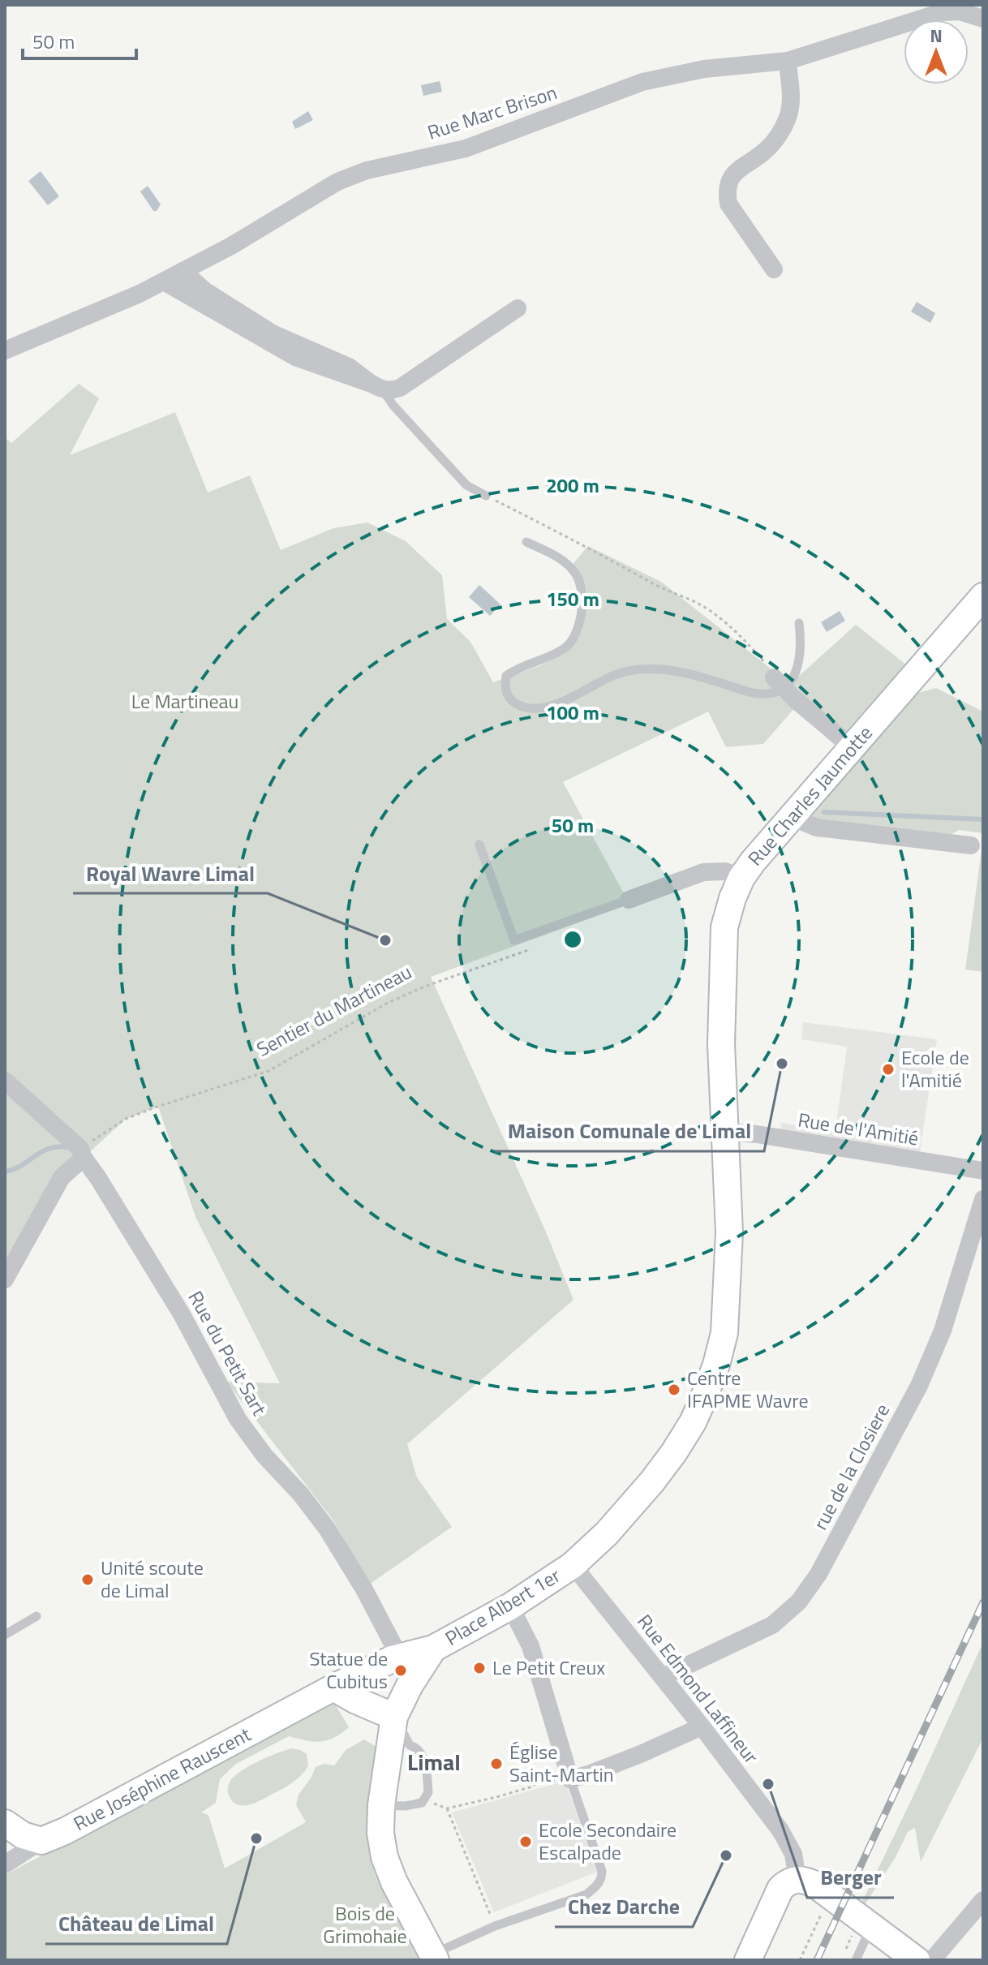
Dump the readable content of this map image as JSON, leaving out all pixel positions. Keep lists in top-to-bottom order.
{
  "streets": {
    "main road": ["Rue Charles Jaumotte", "Place Albert 1er", "Rue Joséphine Rauscent"],
    "street": [
      "Rue Marc Brison",
      "Rue de l'Amitié",
      "Rue du Petit Sart",
      "rue de la Closiere",
      "Rue Edmond Laffineur"
    ],
    "path": ["Sentier du Martineau"]
  },
  "crossings": [
    ["Rue Charles Jaumotte", "Rue de l'Amitié"],
    ["Rue Charles Jaumotte", "Place Albert 1er"],
    ["Rue Charles Jaumotte", "Rue Edmond Laffineur"],
    ["Sentier du Martineau", "Rue du Petit Sart"],
    ["Rue du Petit Sart", "Place Albert 1er"],
    ["rue de la Closiere", "Rue Edmond Laffineur"],
    ["Place Albert 1er", "Rue Edmond Laffineur"],
    ["Place Albert 1er", "Rue Joséphine Rauscent"]
  ],
  "districts": ["Limal"],
  "parks": ["Le Martineau", "Bois de Grimohaie"],
  "places": [
    "Royal Wavre Limal",
    "Maison Comunale de Limal",
    "Ecole de l'Amitié",
    "Centre IFAPME Wavre",
    "Unité scoute de Limal",
    "Le Petit Creux",
    "Statue de Cubitus",
    "Église Saint-Martin",
    "Berger",
    "Château de Limal",
    "Ecole Secondaire Escalpade",
    "Chez Darche"
  ],
  "scale_bar": "50 m",
  "north": "top",
  "rings": [
    "200 m",
    "150 m",
    "100 m",
    "50 m"
  ]
}
